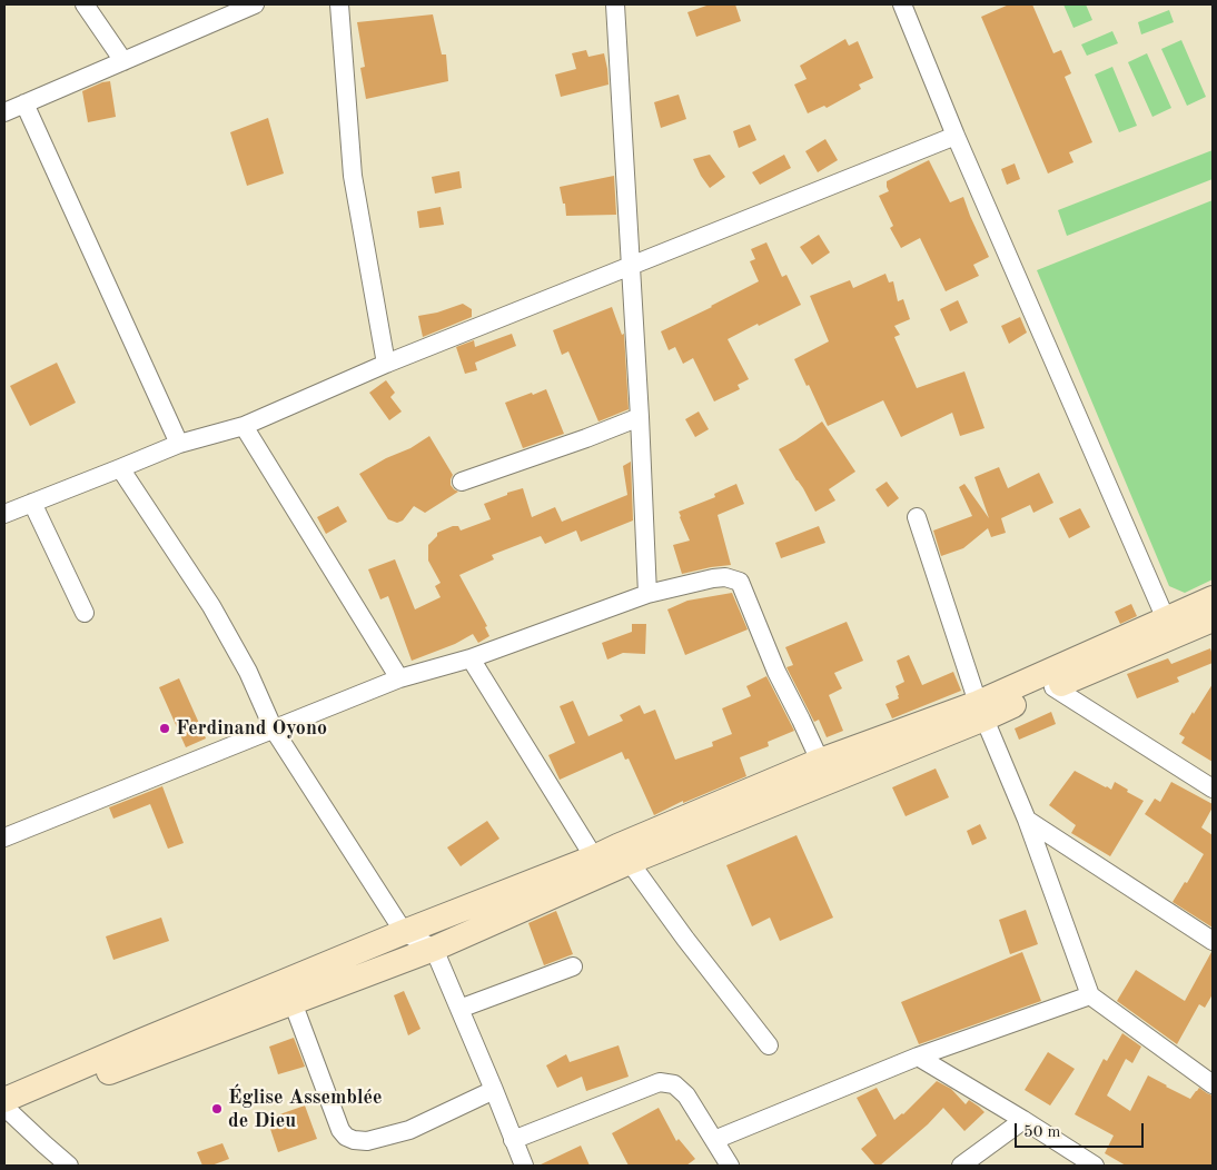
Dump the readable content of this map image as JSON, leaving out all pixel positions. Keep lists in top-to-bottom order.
{
  "places": ["Ferdinand Oyono", "Église Assemblée de Dieu"],
  "scale_bar": "50 m"
}
